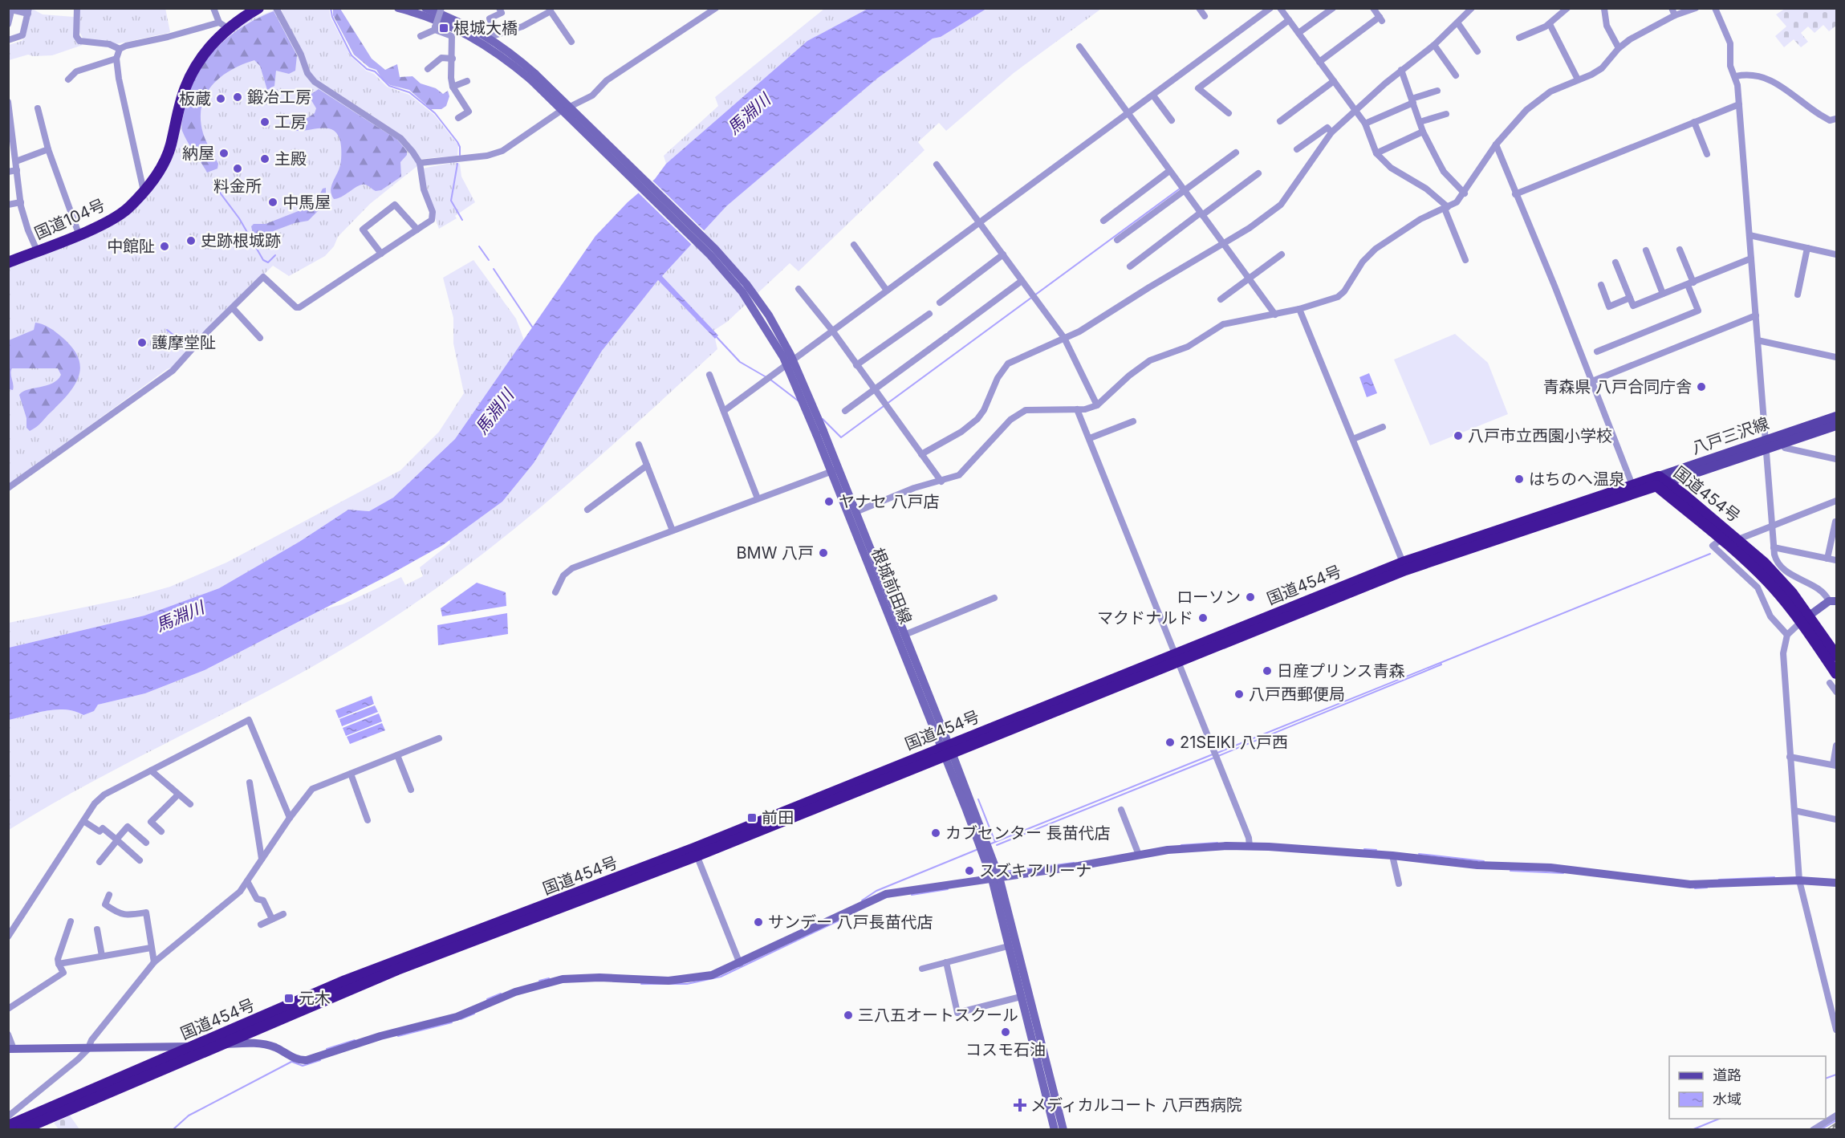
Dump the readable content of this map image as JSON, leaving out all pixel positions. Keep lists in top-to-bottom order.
{
  "streets": {
    "highway": ["国道104号", "国道454号"],
    "main road": ["八戸三沢線"],
    "street": ["根城前田線"]
  },
  "crossings": [
    ["八戸三沢線", "国道454号"],
    ["国道454号", "根城前田線"]
  ],
  "water": ["馬淵川"],
  "places": {
    "transit": ["根城大橋", "前田", "元木"],
    "other": [
      "鍛冶工房",
      "板蔵",
      "工房",
      "納屋",
      "主殿",
      "料金所",
      "中馬屋",
      "史跡根城跡",
      "中館阯",
      "護摩堂阯",
      "青森県 八戸合同庁舎",
      "八戸市立西園小学校",
      "はちのへ温泉",
      "ヤナセ 八戸店",
      "BMW 八戸",
      "ローソン",
      "マクドナルド",
      "日産プリンス青森",
      "八戸西郵便局",
      "21SEIKI 八戸西",
      "カブセンター 長苗代店",
      "スズキアリーナ",
      "サンデー 八戸長苗代店",
      "三八五オートスクール",
      "コスモ石油"
    ],
    "health": ["メディカルコート 八戸西病院"]
  },
  "legend": ["道路", "水域"]
}
